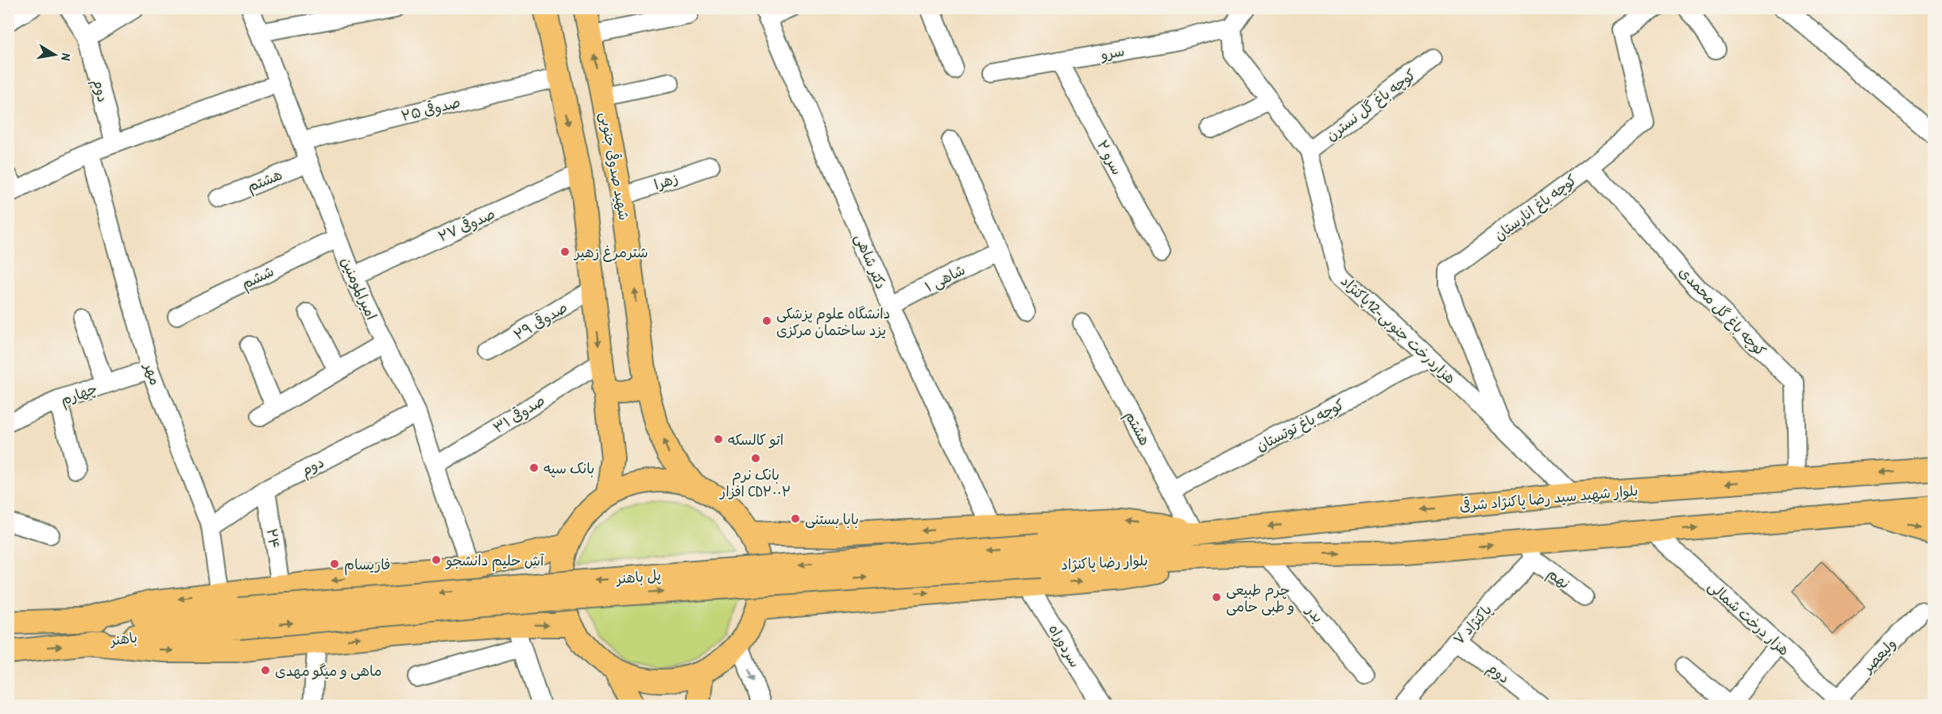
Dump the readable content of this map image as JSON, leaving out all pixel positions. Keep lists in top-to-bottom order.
{
  "streets": {
    "main road": [
      "شهید صدوقی جنوبی",
      "بلوار شهید سید رضا پاکنژاد شرقی",
      "بلوار رضا پاکنژاد",
      "پل باهنر",
      "باهنر"
    ],
    "street": [
      "سرو",
      "دوم",
      "کوچه باغ گل نسترن",
      "صدوقی ۲۵",
      "سرو ۲",
      "هشتم",
      "زهرا",
      "کوچه باغ انارستان",
      "صدوقی ۲۷",
      "دکتر شاهی",
      "ششم",
      "شاهی ۱",
      "امیرالمومنین",
      "کوچه باغ گل محمدی",
      "صدوقی ۲۹",
      "هزاردرخت جنوبی-12پاکنژاد",
      "مهر",
      "چهارم",
      "صدوقی ۳۱",
      "کوچه باغ توتستان",
      "۲۴",
      "نهم",
      "بدر",
      "هزار درخت شمالی",
      "پاکنژاد ۷",
      "سردوراه",
      "ولیعصر"
    ]
  },
  "crossings": [
    ["سرو", "سرو ۲"],
    ["سرو", "هزاردرخت جنوبی-12پاکنژاد"],
    ["دوم", "امیرالمومنین"],
    ["دوم", "مهر"],
    ["دوم", "۲۴"],
    ["دوم", "پاکنژاد ۷"],
    ["کوچه باغ گل نسترن", "هزاردرخت جنوبی-12پاکنژاد"],
    ["صدوقی ۲۵", "امیرالمومنین"],
    ["شهید صدوقی جنوبی", "زهرا"],
    ["هشتم", "امیرالمومنین"],
    ["هشتم", "کوچه باغ توتستان"],
    ["هشتم", "بلوار شهید سید رضا پاکنژاد شرقی"],
    ["کوچه باغ انارستان", "کوچه باغ گل محمدی"],
    ["کوچه باغ انارستان", "هزاردرخت جنوبی-12پاکنژاد"],
    ["صدوقی ۲۷", "امیرالمومنین"],
    ["دکتر شاهی", "شاهی ۱"],
    ["ششم", "امیرالمومنین"],
    ["امیرالمومنین", "صدوقی ۳۱"],
    ["کوچه باغ گل محمدی", "بلوار شهید سید رضا پاکنژاد شرقی"],
    ["هزاردرخت جنوبی-12پاکنژاد", "کوچه باغ توتستان"],
    ["هزاردرخت جنوبی-12پاکنژاد", "بلوار شهید سید رضا پاکنژاد شرقی"],
    ["مهر", "چهارم"],
    ["بلوار شهید سید رضا پاکنژاد شرقی", "بلوار رضا پاکنژاد"],
    ["بلوار رضا پاکنژاد", "پل باهنر"],
    ["بلوار رضا پاکنژاد", "سردوراه"],
    ["پل باهنر", "باهنر"],
    ["پل باهنر", "سردوراه"],
    ["نهم", "پاکنژاد ۷"],
    ["هزار درخت شمالی", "ولیعصر"]
  ],
  "places": [
    "شترمرغ زهیر",
    "دانشگاه علوم پزشکی یزد ساختمان مرکزی",
    "اتو کالسکه",
    "بانک نرم افزار CD۲۰۰۲",
    "بانک سپه",
    "بابا بستنی",
    "آش حلیم دانشجو",
    "فاریسام",
    "چرم طبیعی و طبی حامی",
    "ماهی و میگو مهدی"
  ],
  "north": "right"
}
